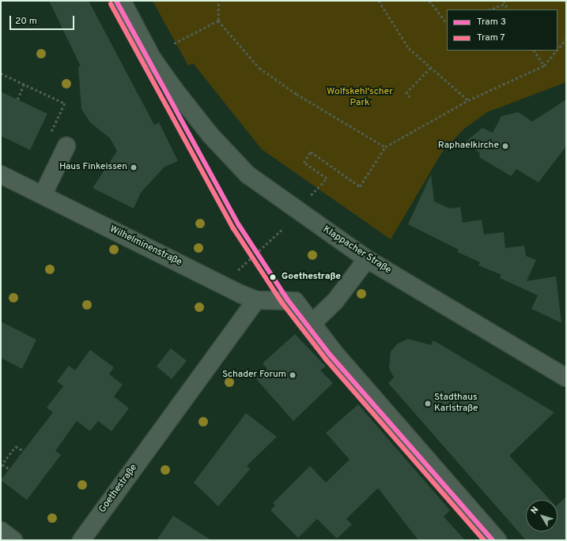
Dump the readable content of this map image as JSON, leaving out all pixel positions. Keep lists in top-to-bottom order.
{
  "streets": {
    "street": ["Wilhelminenstraße", "Klappacher Straße", "Goethestraße"]
  },
  "crossings": [
    ["Wilhelminenstraße", "Goethestraße"]
  ],
  "parks": ["Wolfskehl'scher Park"],
  "places": [
    "Raphaelkirche",
    "Haus Finkeissen",
    "Goethestraße",
    "Schader Forum",
    "Stadthaus Karlstraße"
  ],
  "lines": ["tram line 3", "tram line 7"],
  "legend": ["Tram 3", "Tram 7"],
  "scale_bar": "20 m",
  "north": "top left"
}
